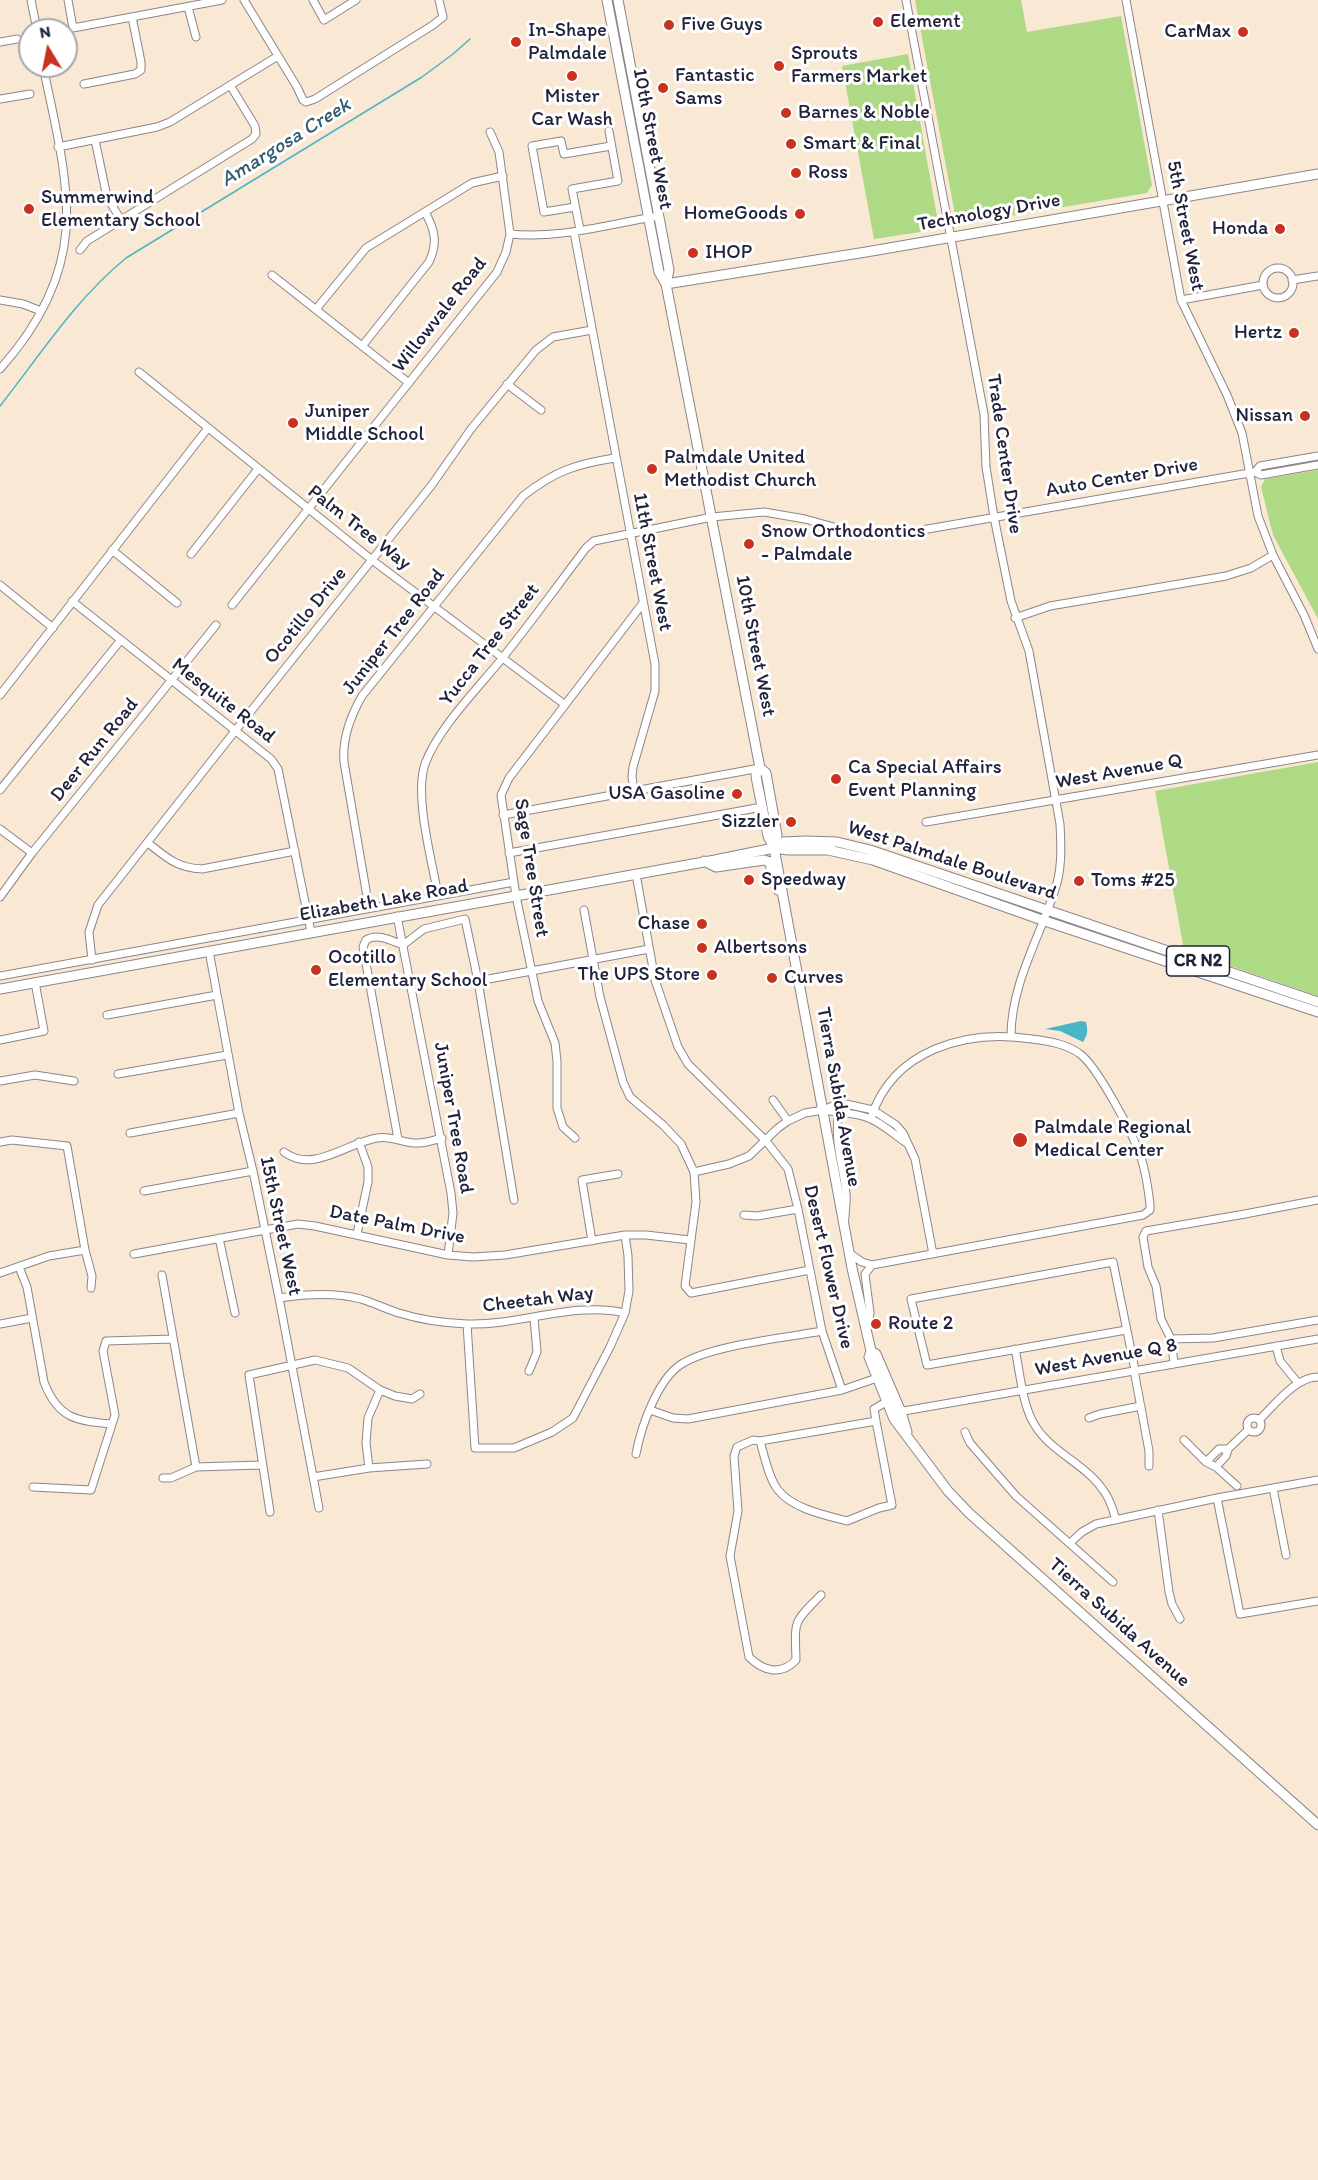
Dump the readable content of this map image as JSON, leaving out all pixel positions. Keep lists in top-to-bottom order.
{
  "streets": {
    "main road": [
      "10th Street West",
      "Technology Drive",
      "West Palmdale Boulevard",
      "Elizabeth Lake Road",
      "CR N2",
      "Tierra Subida Avenue"
    ],
    "street": [
      "5th Street West",
      "Willowvale Road",
      "Trade Center Drive",
      "Auto Center Drive",
      "Palm Tree Way",
      "11th Street West",
      "Ocotillo Drive",
      "Juniper Tree Road",
      "Yucca Tree Street",
      "Mesquite Road",
      "Deer Run Road",
      "West Avenue Q",
      "Sage Tree Street",
      "Date Palm Drive",
      "15th Street West",
      "Desert Flower Drive",
      "Cheetah Way",
      "West Avenue Q 8"
    ]
  },
  "crossings": [
    ["10th Street West", "Technology Drive"],
    ["10th Street West", "Auto Center Drive"],
    ["10th Street West", "Yucca Tree Street"],
    ["10th Street West", "West Palmdale Boulevard"],
    ["10th Street West", "Elizabeth Lake Road"],
    ["10th Street West", "Tierra Subida Avenue"],
    ["Technology Drive", "5th Street West"],
    ["Technology Drive", "Trade Center Drive"],
    ["5th Street West", "Auto Center Drive"],
    ["Willowvale Road", "Palm Tree Way"],
    ["Trade Center Drive", "Auto Center Drive"],
    ["Trade Center Drive", "West Avenue Q"],
    ["Trade Center Drive", "West Palmdale Boulevard"],
    ["Auto Center Drive", "Yucca Tree Street"],
    ["Palm Tree Way", "Ocotillo Drive"],
    ["Palm Tree Way", "Juniper Tree Road"],
    ["Palm Tree Way", "Yucca Tree Street"],
    ["Palm Tree Way", "Sage Tree Street"],
    ["11th Street West", "Ocotillo Drive"],
    ["11th Street West", "Juniper Tree Road"],
    ["11th Street West", "Yucca Tree Street"],
    ["11th Street West", "Sage Tree Street"],
    ["Ocotillo Drive", "Mesquite Road"],
    ["Juniper Tree Road", "Elizabeth Lake Road"],
    ["Juniper Tree Road", "Date Palm Drive"],
    ["Mesquite Road", "Deer Run Road"],
    ["Mesquite Road", "Elizabeth Lake Road"],
    ["West Palmdale Boulevard", "Elizabeth Lake Road"],
    ["West Palmdale Boulevard", "Tierra Subida Avenue"],
    ["Sage Tree Street", "Elizabeth Lake Road"],
    ["Elizabeth Lake Road", "Tierra Subida Avenue"],
    ["Elizabeth Lake Road", "15th Street West"],
    ["Elizabeth Lake Road", "Desert Flower Drive"],
    ["Tierra Subida Avenue", "West Avenue Q 8"],
    ["Date Palm Drive", "15th Street West"],
    ["15th Street West", "Cheetah Way"]
  ],
  "water": ["Amargosa Creek"],
  "places": [
    "Element",
    "Five Guys",
    "CarMax",
    "In-Shape Palmdale",
    "Sprouts Farmers Market",
    "Mister Car Wash",
    "Fantastic Sams",
    "Barnes & Noble",
    "Smart & Final",
    "Ross",
    "Summerwind Elementary School",
    "HomeGoods",
    "Honda",
    "IHOP",
    "Hertz",
    "Nissan",
    "Juniper Middle School",
    "Palmdale United Methodist Church",
    "Snow Orthodontics - Palmdale",
    "Ca Special Affairs Event Planning",
    "USA Gasoline",
    "Sizzler",
    "Speedway",
    "Toms #25",
    "Chase",
    "Albertsons",
    "Ocotillo Elementary School",
    "The UPS Store",
    "Curves",
    "Palmdale Regional Medical Center",
    "Route 2"
  ],
  "north": "top"
}
